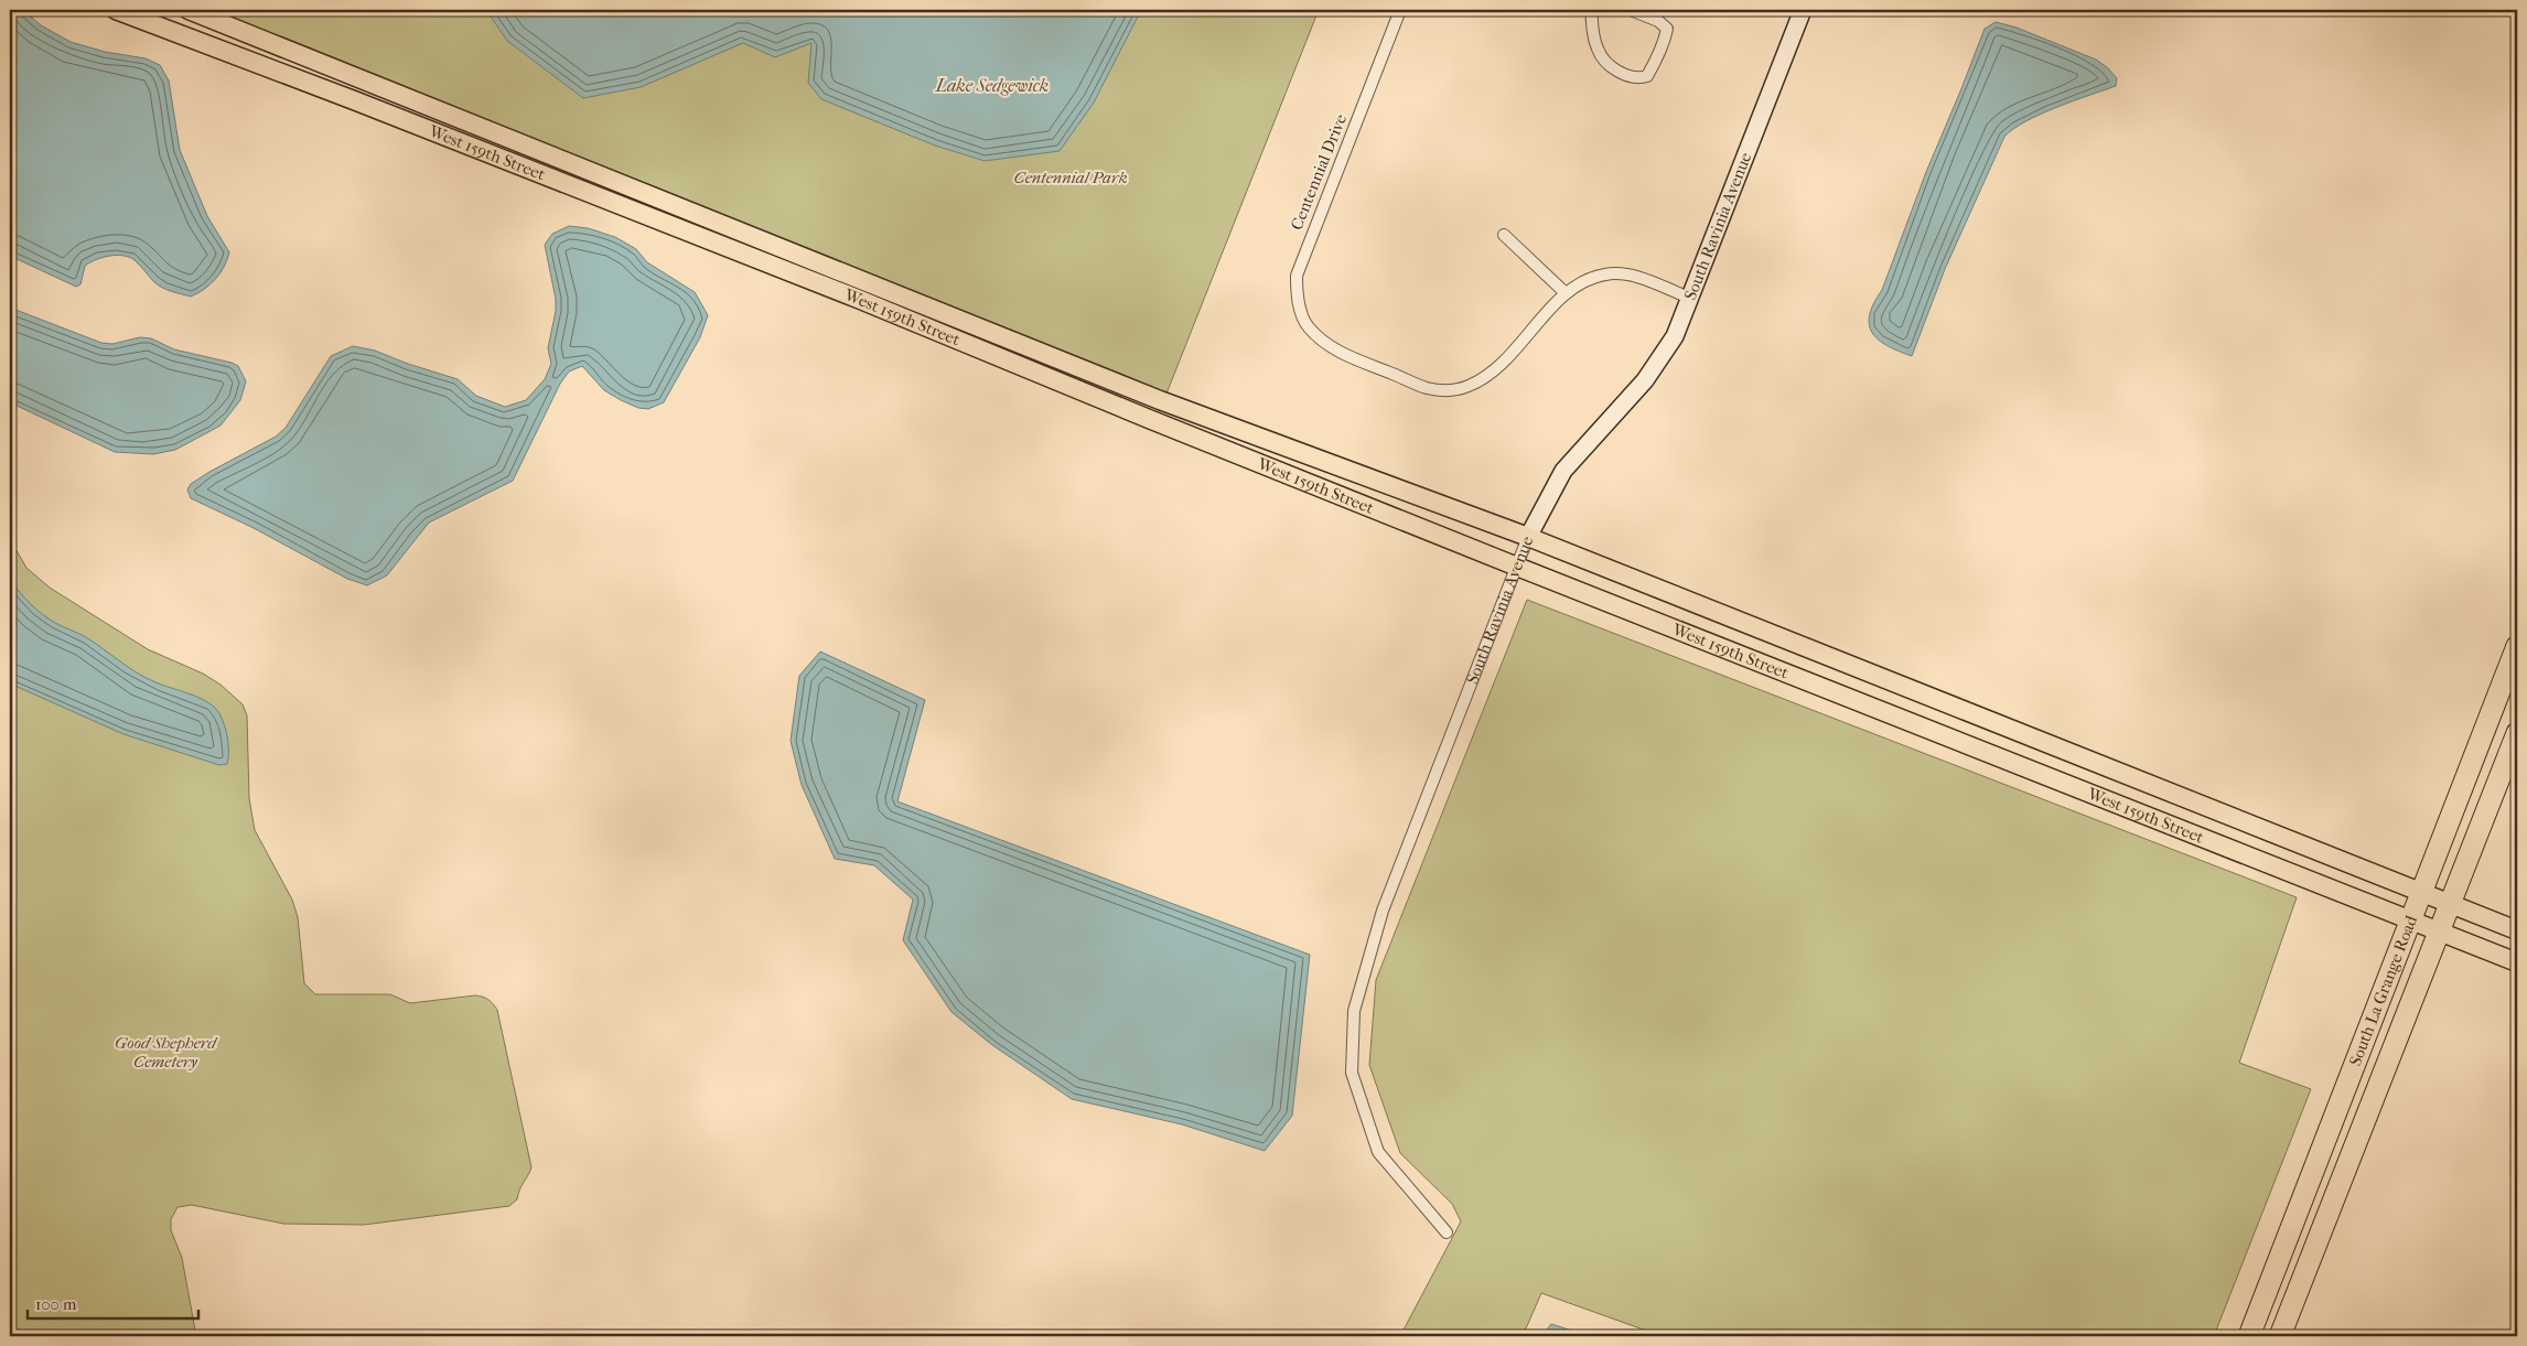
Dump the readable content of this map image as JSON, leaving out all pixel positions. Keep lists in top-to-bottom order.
{
  "streets": {
    "highway": ["South La Grange Road"],
    "main road": ["West 159th Street"],
    "street": ["Centennial Drive", "South Ravinia Avenue"]
  },
  "crossings": [
    ["West 159th Street", "South Ravinia Avenue"],
    ["West 159th Street", "South La Grange Road"],
    ["Centennial Drive", "South Ravinia Avenue"]
  ],
  "water": ["Lake Sedgewick"],
  "parks": ["Centennial Park", "Good Shepherd Cemetery"],
  "scale_bar": "100 m"
}
